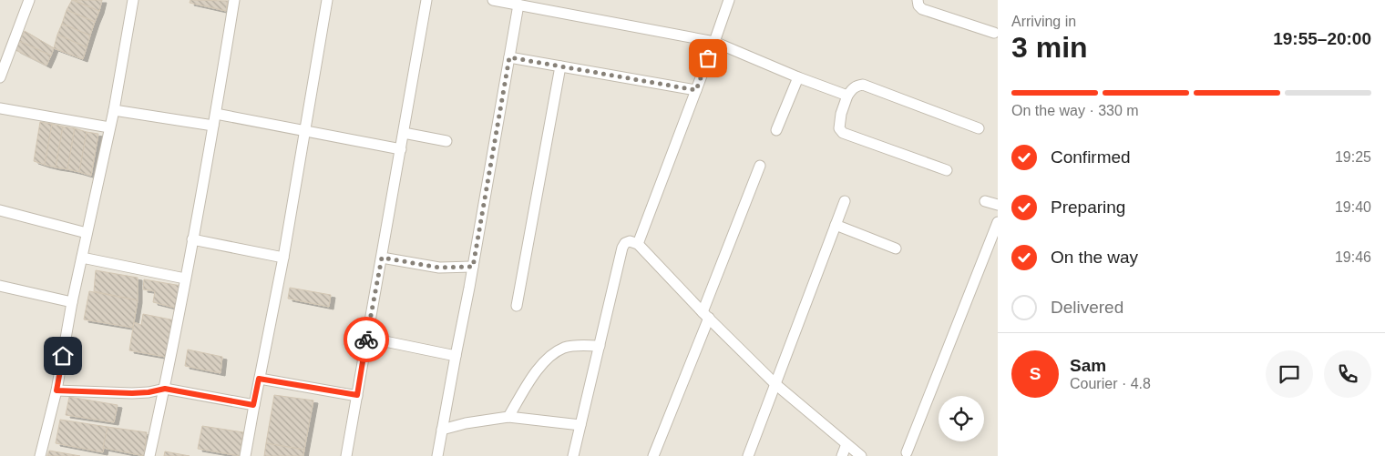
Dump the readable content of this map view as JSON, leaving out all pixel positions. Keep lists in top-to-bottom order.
{
  "page": {
    "heading": ["3 min", "Arriving in", "19:55–20:00"],
    "panel": ["Sam", "Courier · 4.8"],
    "bar": "On the way · 330 m",
    "list": [
      ["Confirmed", "19:25"],
      ["Preparing", "19:40"],
      ["On the way", "19:46"],
      "Delivered"
    ],
    "round": "S"
  }
}
